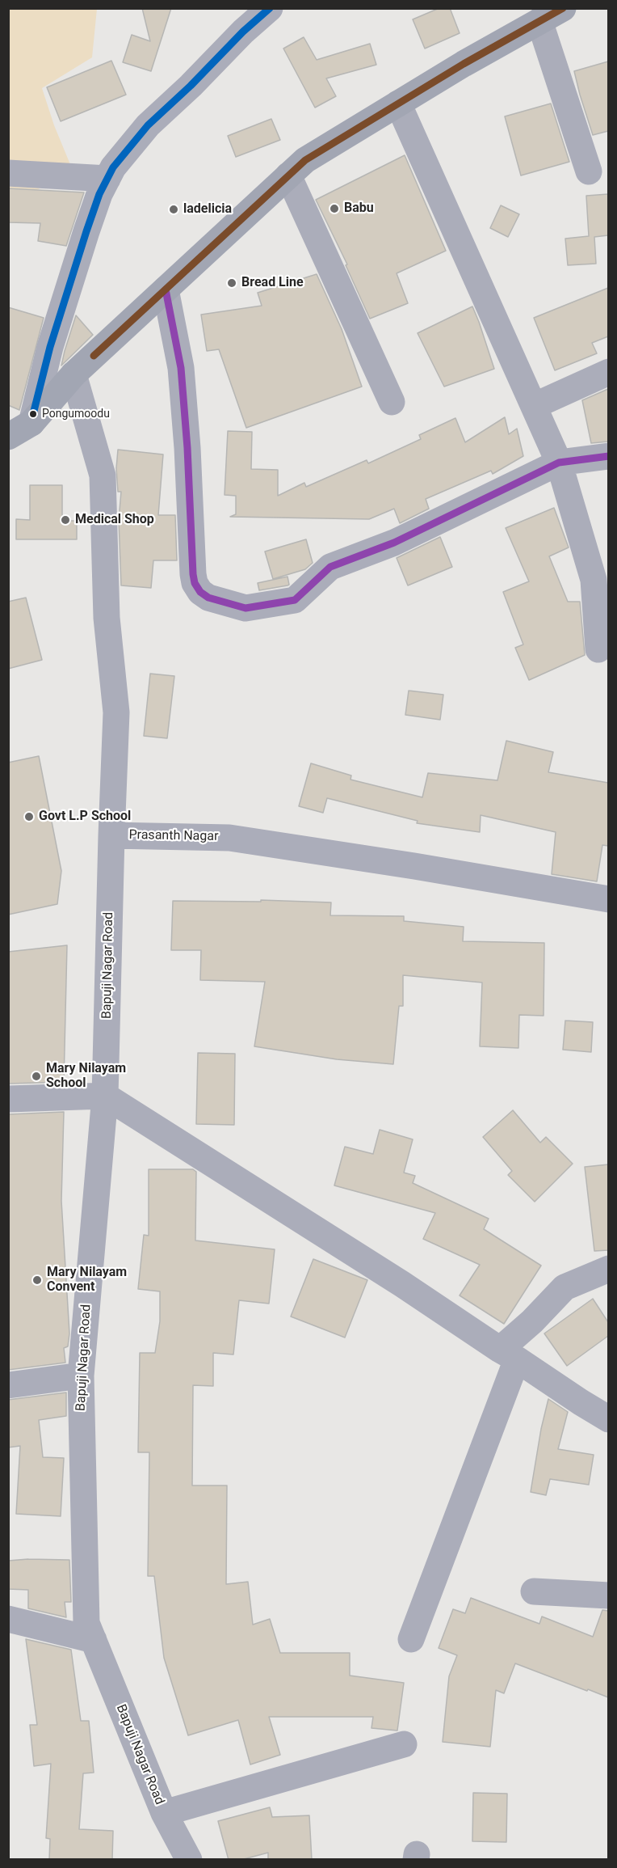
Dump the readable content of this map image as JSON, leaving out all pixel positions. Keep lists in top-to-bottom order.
{
  "streets": {
    "street": ["Prasanth Nagar", "Bapuji Nagar Road"]
  },
  "crossings": [
    ["Prasanth Nagar", "Bapuji Nagar Road"]
  ],
  "places": [
    "Babu",
    "ladelicia",
    "Bread Line",
    "Pongumoodu",
    "Medical Shop",
    "Govt L.P School",
    "Mary Nilayam School",
    "Mary Nilayam Convent"
  ]
}
